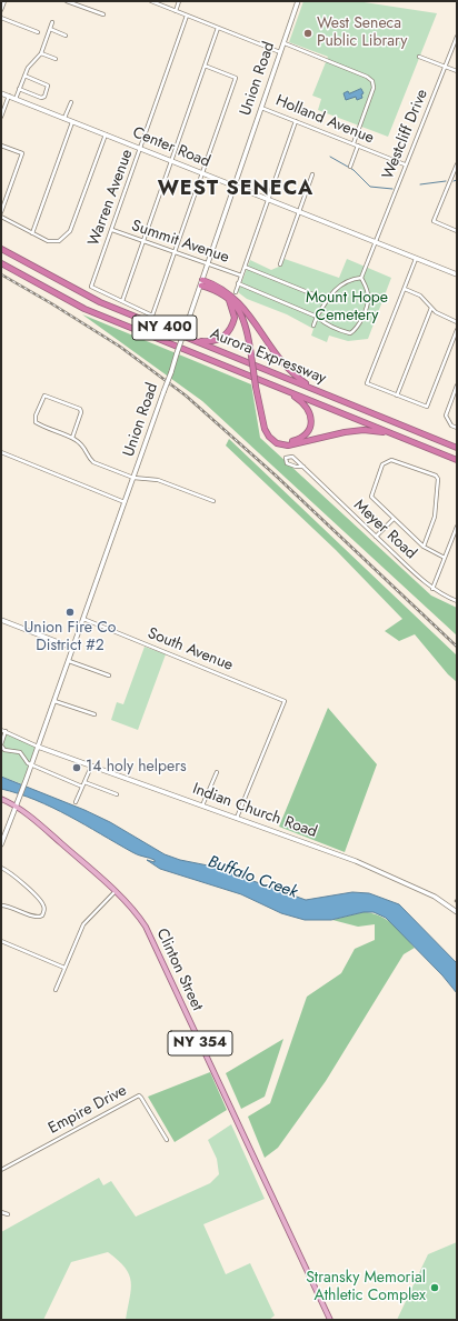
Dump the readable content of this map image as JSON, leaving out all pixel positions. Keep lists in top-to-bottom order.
{
  "streets": {
    "highway": ["NY 400", "Aurora Expressway"],
    "main road": [
      "Union Road",
      "Center Road",
      "Indian Church Road",
      "Clinton Street",
      "NY 354"
    ],
    "street": [
      "Holland Avenue",
      "Westcliff Drive",
      "Warren Avenue",
      "Summit Avenue",
      "Meyer Road",
      "South Avenue",
      "Empire Drive"
    ]
  },
  "crossings": [
    ["Union Road", "Holland Avenue"],
    ["Union Road", "Center Road"],
    ["Union Road", "Summit Avenue"],
    ["Union Road", "South Avenue"],
    ["Union Road", "Indian Church Road"],
    ["Union Road", "Clinton Street"],
    ["Holland Avenue", "Westcliff Drive"],
    ["Westcliff Drive", "Center Road"],
    ["Center Road", "Warren Avenue"],
    ["Warren Avenue", "Summit Avenue"],
    ["South Avenue", "Indian Church Road"]
  ],
  "districts": ["WEST SENECA"],
  "water": ["Buffalo Creek"],
  "parks": ["Mount Hope Cemetery"],
  "places": [
    "West Seneca Public Library",
    "Union Fire Co District #2",
    "14 holy helpers",
    "Stransky Memorial Athletic Complex"
  ]
}
